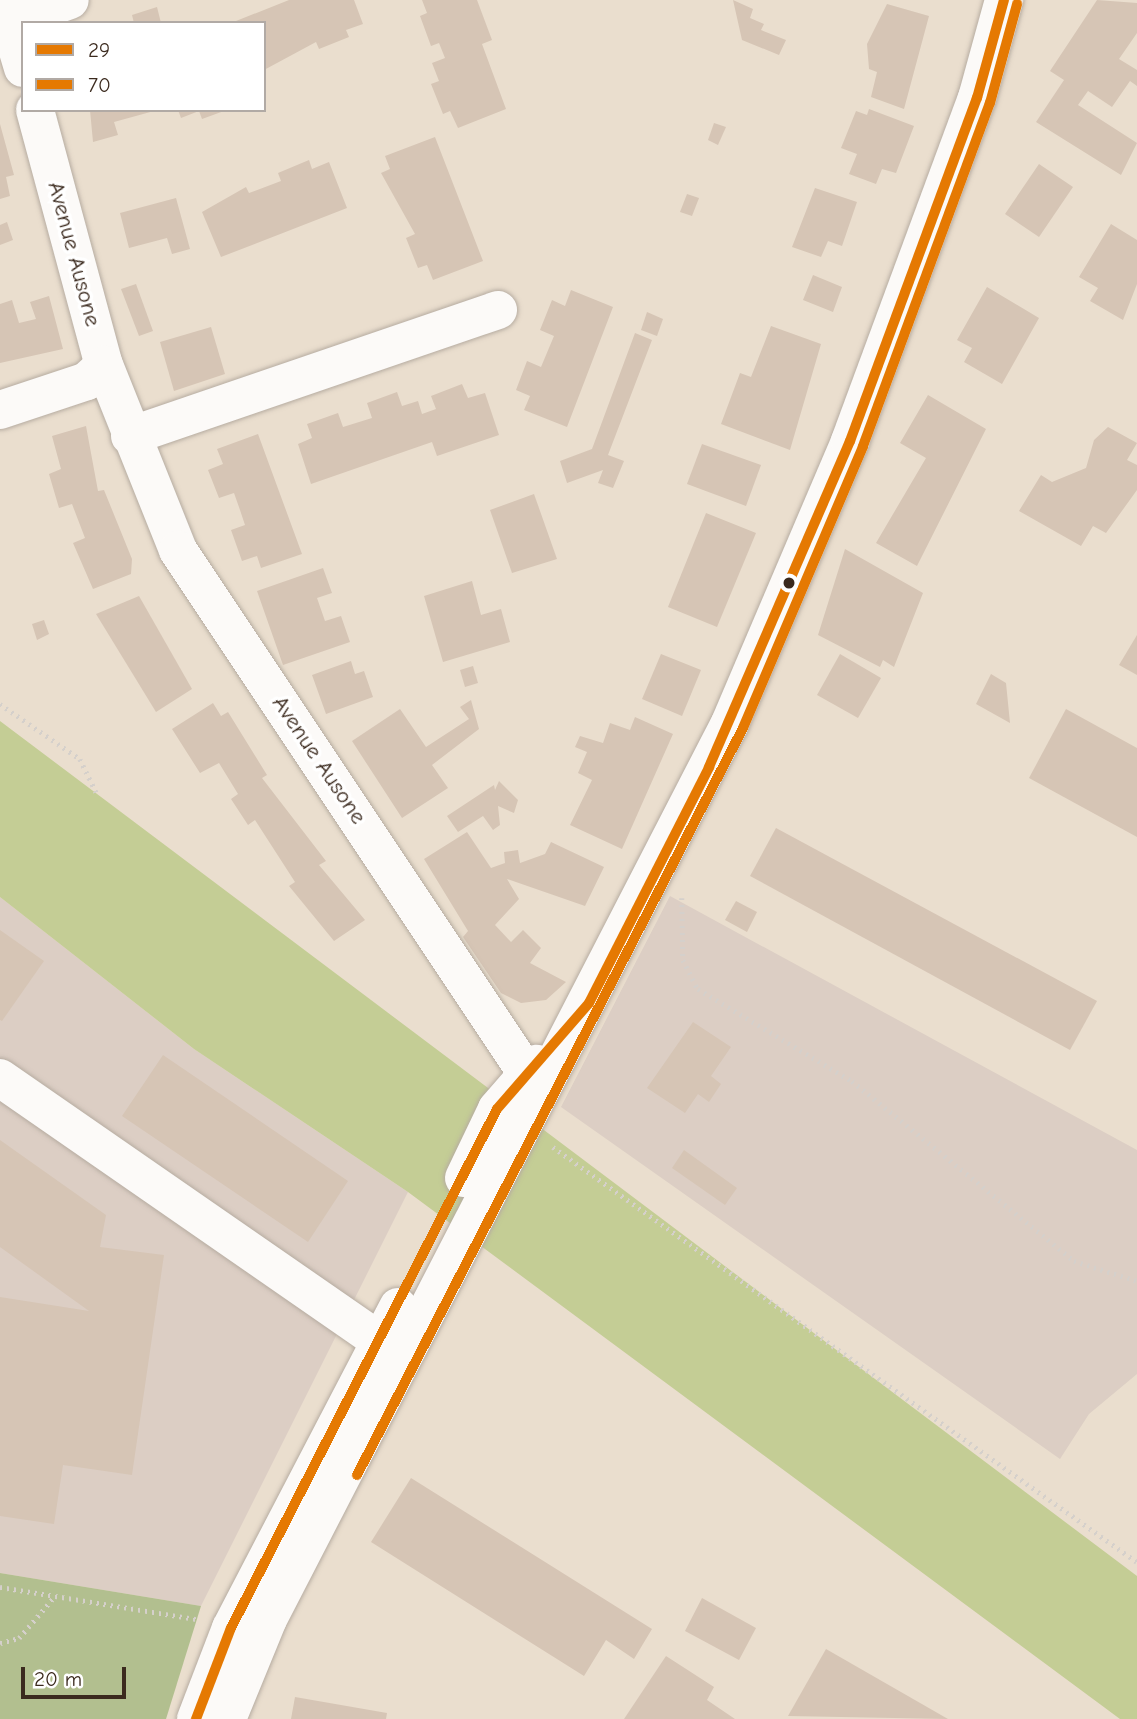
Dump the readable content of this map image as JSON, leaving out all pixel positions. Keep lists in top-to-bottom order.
{
  "streets": {
    "street": ["Avenue Ausone"]
  },
  "lines": ["transit line 29", "transit line 70"],
  "legend": ["29", "70"],
  "scale_bar": "20 m"
}
